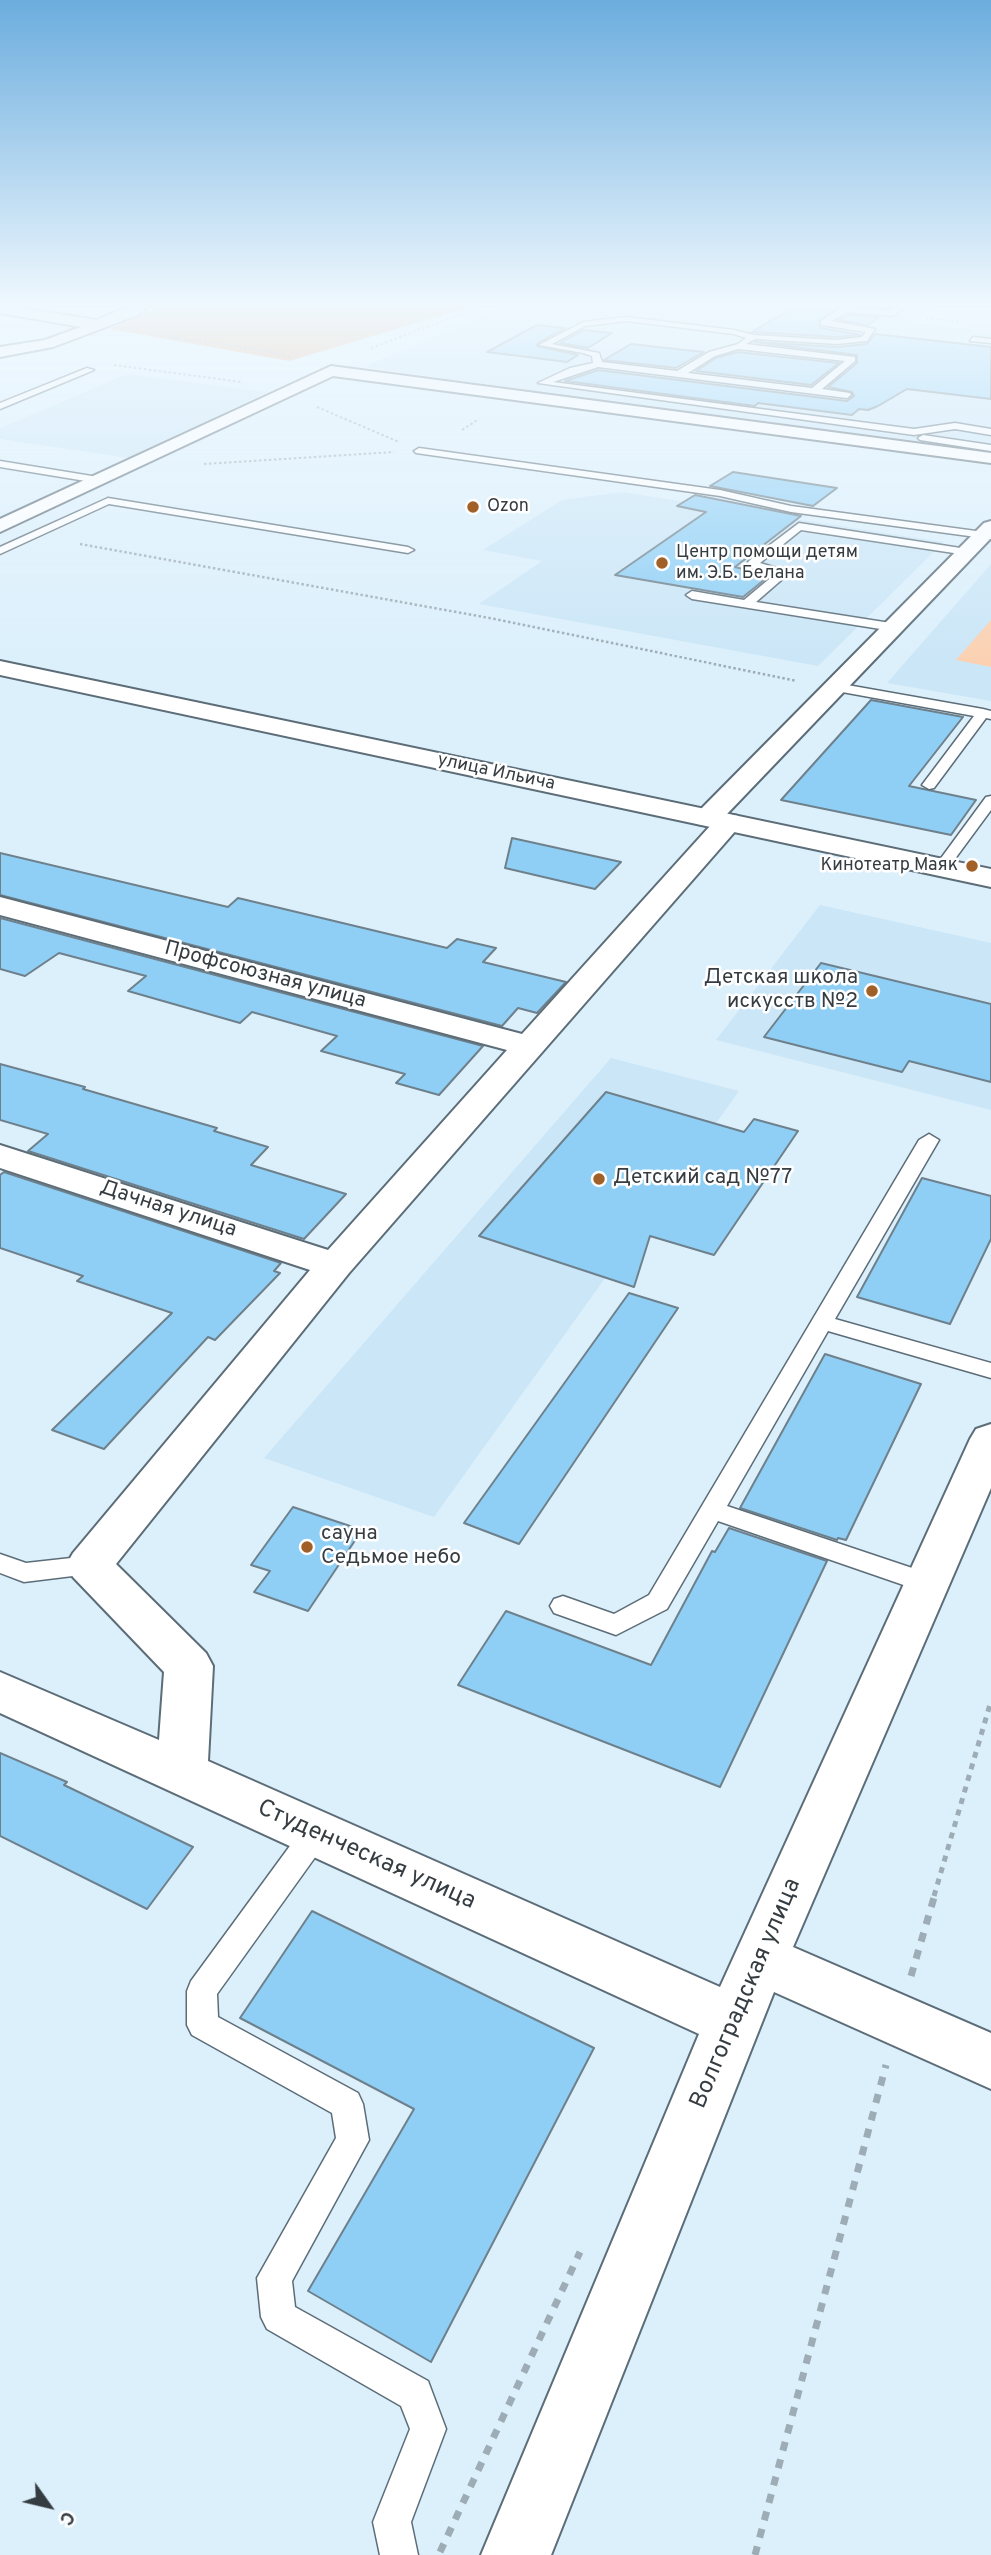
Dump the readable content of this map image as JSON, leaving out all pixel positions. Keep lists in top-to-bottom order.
{
  "streets": {
    "street": [
      "улица Ильича",
      "Профсоюзная улица",
      "Дачная улица",
      "Студенческая улица",
      "Волгоградская улица"
    ]
  },
  "crossings": [
    ["Студенческая улица", "Волгоградская улица"]
  ],
  "places": [
    "Ozon",
    "Центр помощи детям им. Э.Б. Белана",
    "Кинотеатр Маяк",
    "Детская школа искусств №2",
    "Детский сад №77",
    "сауна Седьмое небо"
  ],
  "north": "bottom right"
}
